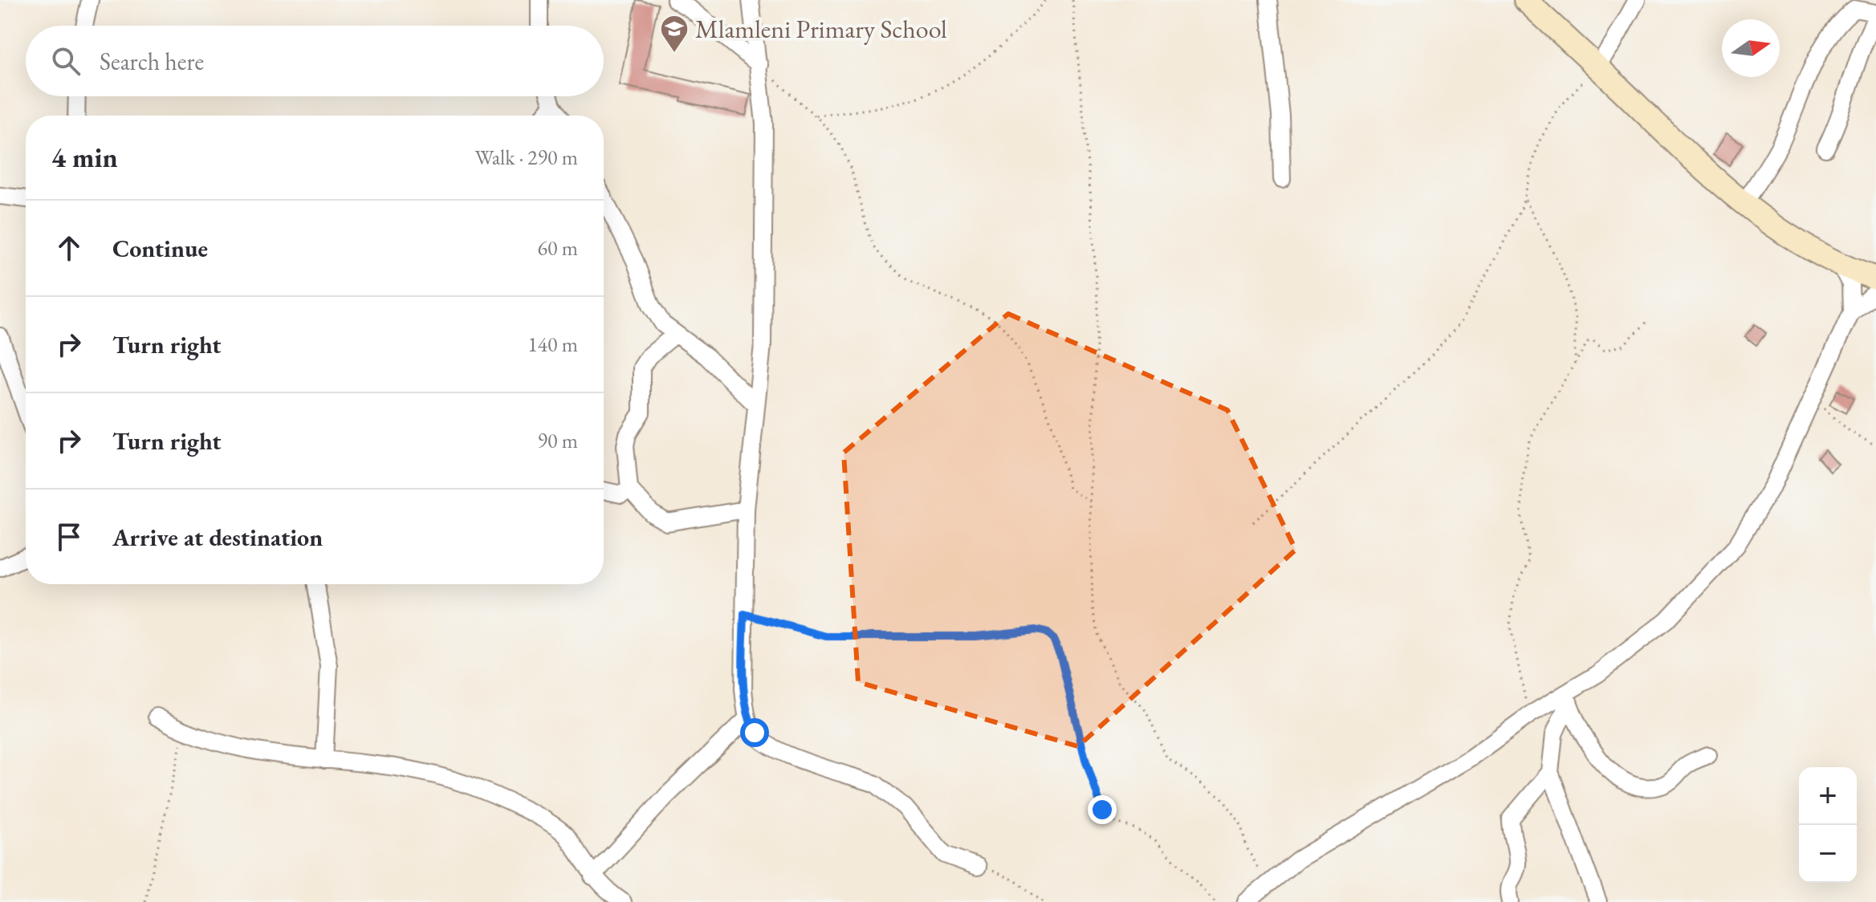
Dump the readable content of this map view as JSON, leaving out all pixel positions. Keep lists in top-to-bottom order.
{
  "places": {
    "school or university": ["Mlamleni Primary School"]
  },
  "north": "right",
  "page": {
    "search": "Search here",
    "heading": ["4 min", "Walk · 290 m"],
    "list": [
      ["Continue", "60 m"],
      ["Turn right", "140 m"],
      ["Turn right", "90 m"],
      "Arrive at destination"
    ],
    "map_buttons": ["+", "−"]
  }
}
